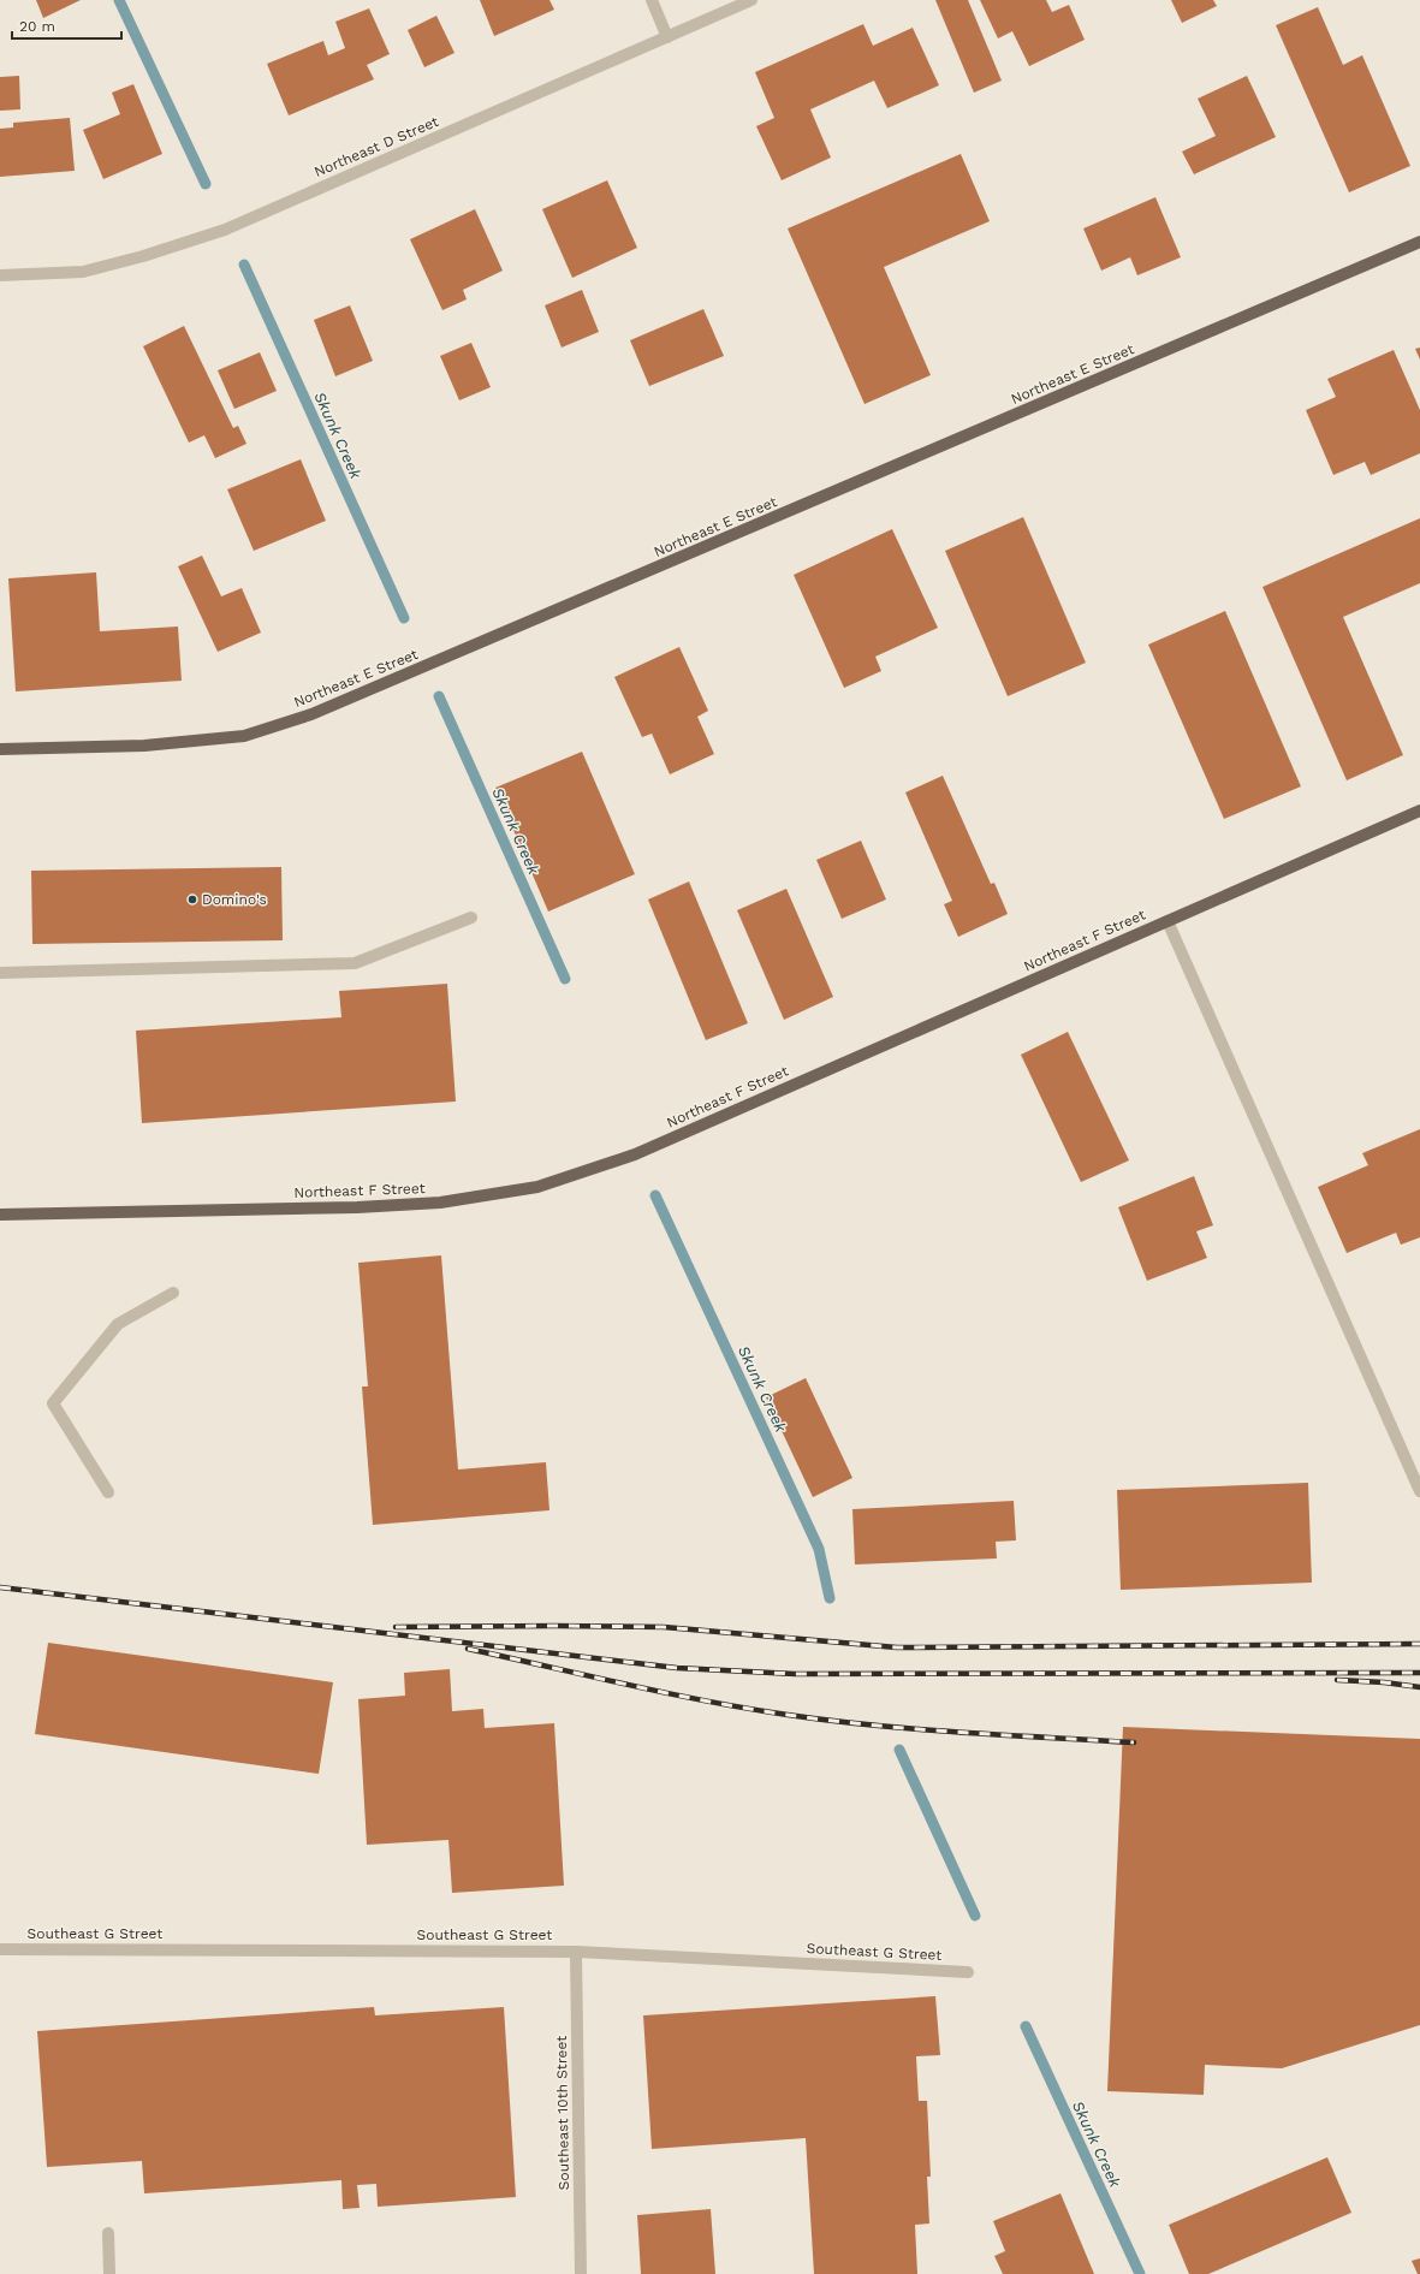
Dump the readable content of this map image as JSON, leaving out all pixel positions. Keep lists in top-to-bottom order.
{
  "streets": {
    "main road": ["Northeast E Street", "Northeast F Street"],
    "street": ["Northeast D Street", "Southeast G Street", "Southeast 10th Street"]
  },
  "crossings": [
    ["Southeast G Street", "Southeast 10th Street"]
  ],
  "water": ["Skunk Creek"],
  "places": ["Domino's"],
  "scale_bar": "20 m"
}
